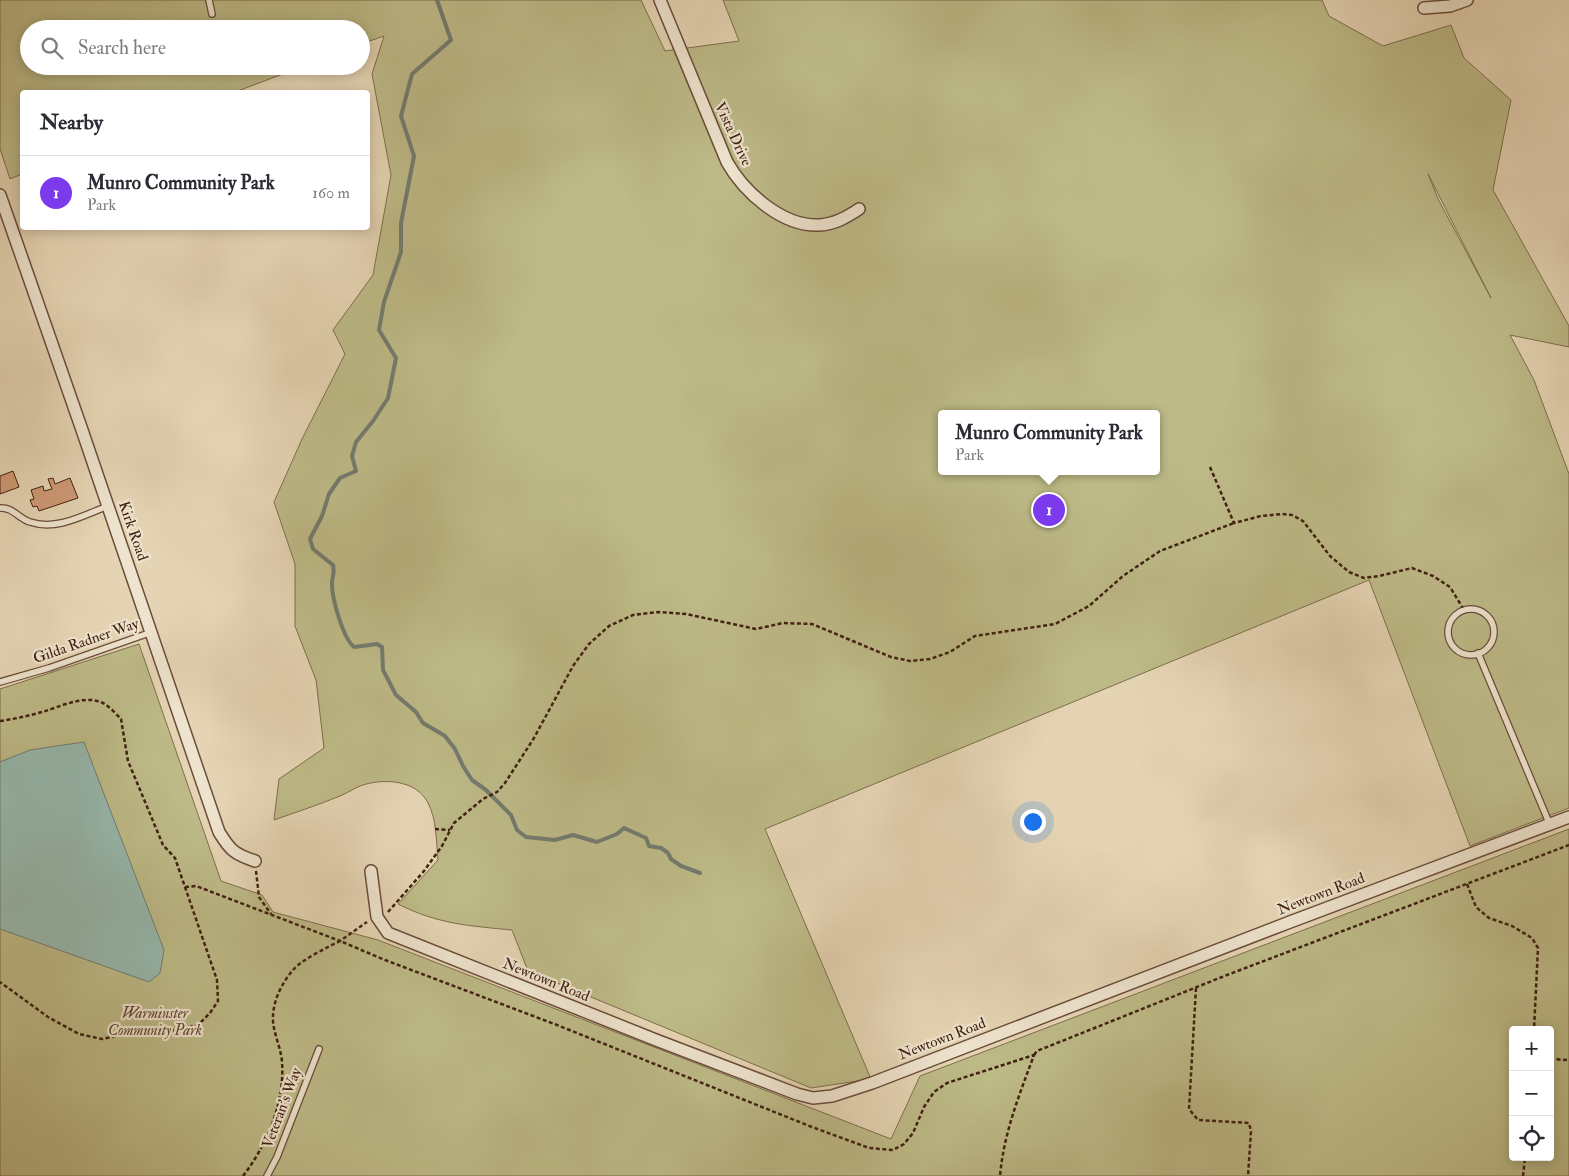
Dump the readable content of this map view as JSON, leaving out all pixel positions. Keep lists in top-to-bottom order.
{
  "streets": {
    "street": ["Vista Drive", "Kirk Road", "Newtown Road"],
    "lane": ["Gilda Radner Way", "Veteran's Way"]
  },
  "crossings": [
    ["Kirk Road", "Gilda Radner Way"]
  ],
  "parks": ["Warminster Community Park"],
  "page": {
    "search": "Search here",
    "heading": "Nearby",
    "list": [
      {
        "mark": "1",
        "name": "Munro Community Park",
        "note": "Park",
        "value": "160 m"
      }
    ],
    "popup": ["Munro Community Park", "Park"],
    "pins": "1",
    "map_buttons": ["+", "−"]
  }
}
